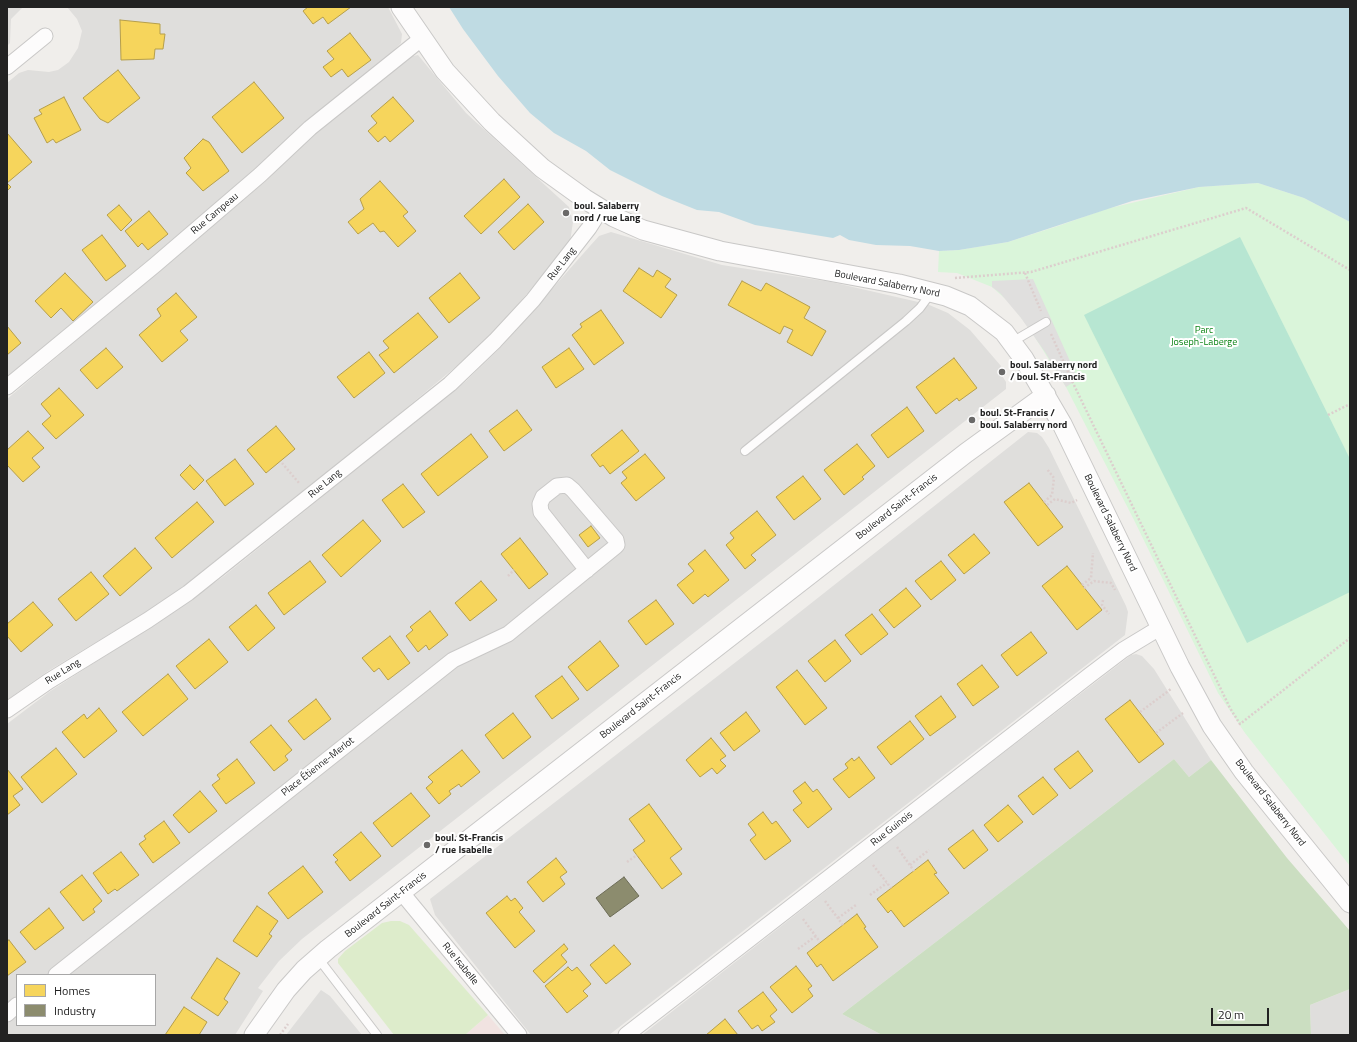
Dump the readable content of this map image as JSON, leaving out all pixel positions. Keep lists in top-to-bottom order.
{
  "streets": {
    "street": [
      "Rue Campeau",
      "Rue Lang",
      "Boulevard Salaberry Nord",
      "Boulevard Saint-Francis",
      "Place Étienne-Merlot",
      "Rue Guinois",
      "Rue Isabelle"
    ]
  },
  "crossings": [
    ["Rue Campeau", "Boulevard Salaberry Nord"],
    ["Rue Lang", "Boulevard Salaberry Nord"],
    ["Boulevard Salaberry Nord", "Boulevard Saint-Francis"],
    ["Boulevard Salaberry Nord", "Rue Guinois"],
    ["Boulevard Saint-Francis", "Rue Isabelle"]
  ],
  "parks": ["Parc Joseph-Laberge"],
  "places": [
    "boul. Salaberry nord / rue Lang",
    "boul. Salaberry nord / boul. St-Francis",
    "boul. St-Francis / boul. Salaberry nord",
    "boul. St-Francis / rue Isabelle"
  ],
  "legend": ["Homes", "Industry"],
  "scale_bar": "20 m"
}
